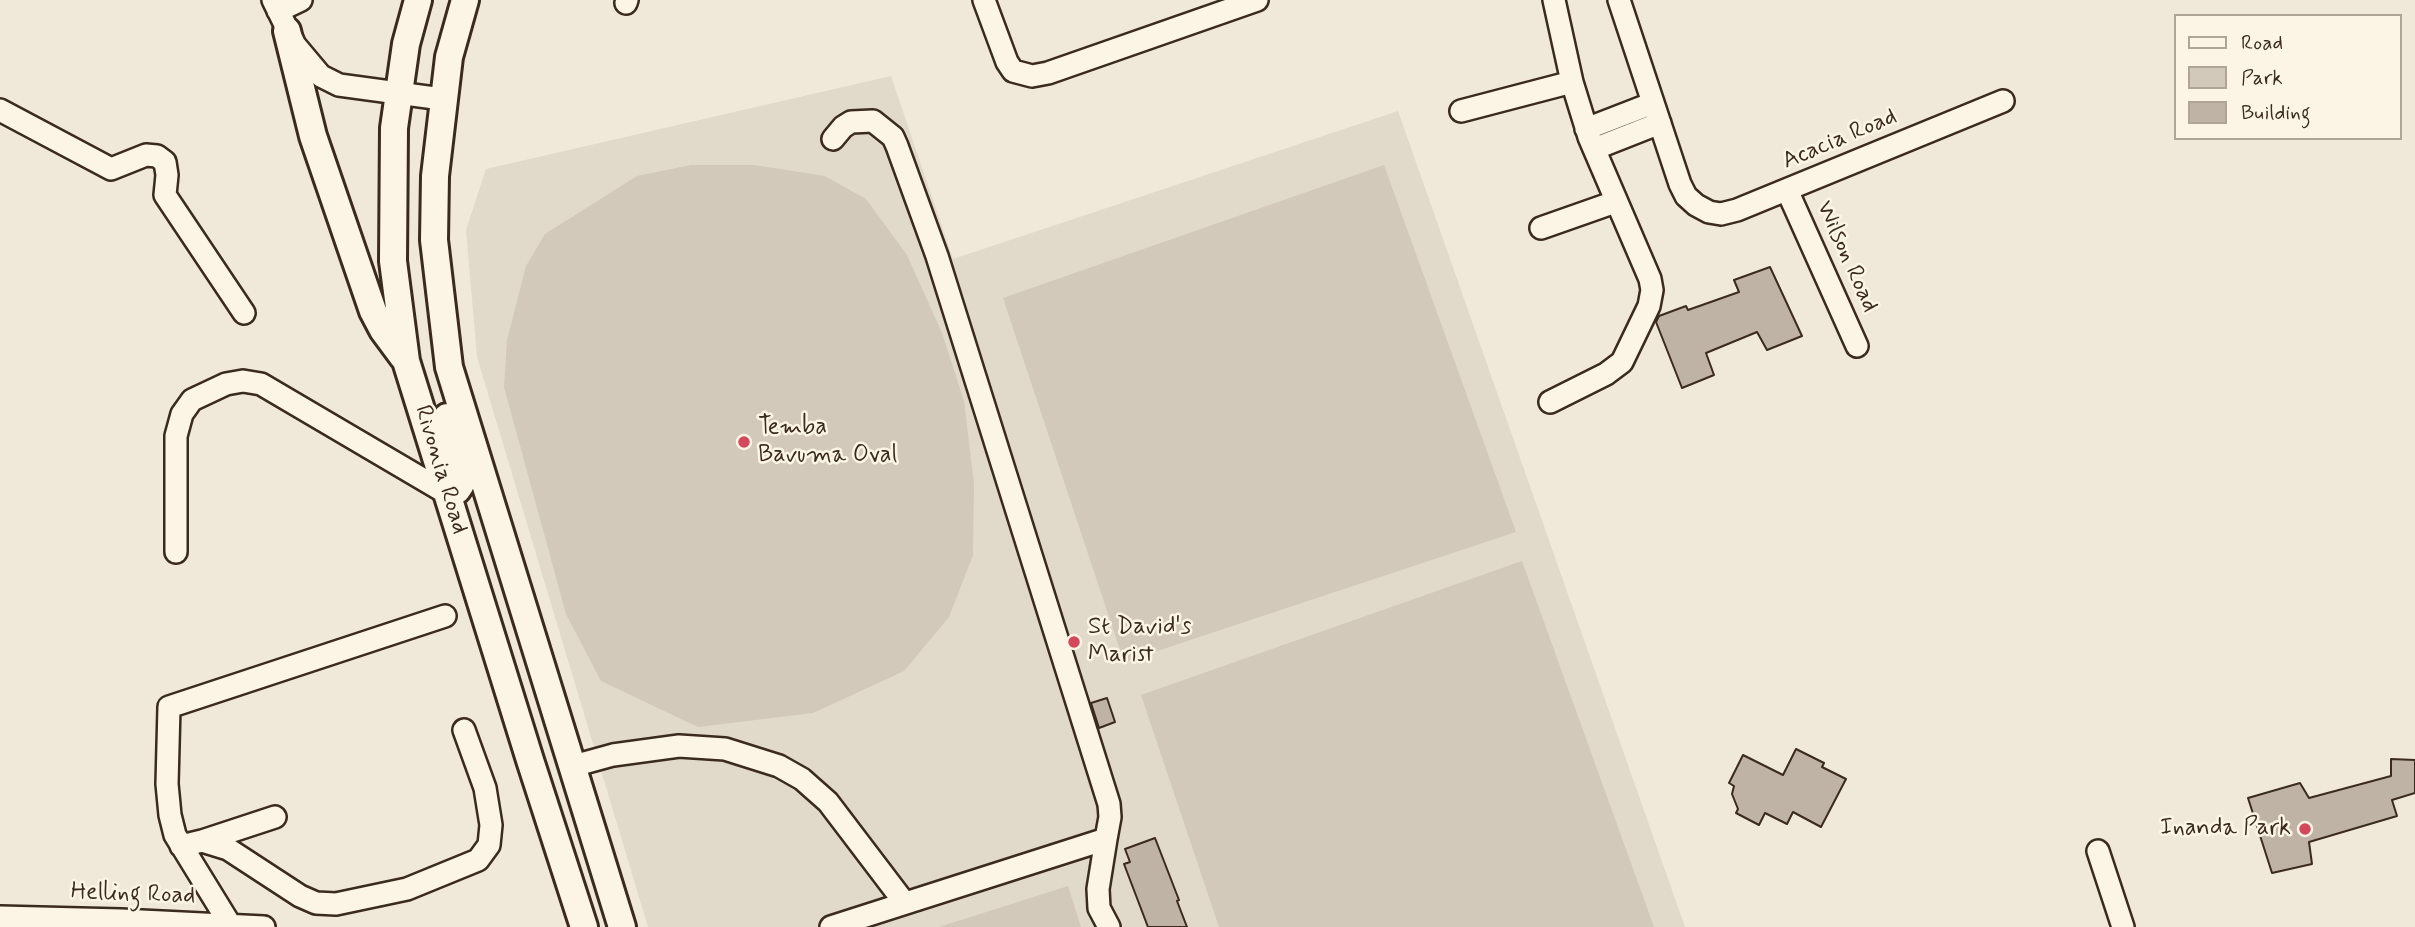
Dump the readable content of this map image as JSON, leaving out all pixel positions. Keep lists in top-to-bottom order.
{
  "streets": {
    "main road": ["Rivonia Road"],
    "street": ["Acacia Road", "Wilson Road", "Helling Road"]
  },
  "crossings": [
    ["Acacia Road", "Wilson Road"]
  ],
  "places": ["Temba Bavuma Oval", "St David's Marist", "Inanda Park"],
  "legend": ["Road", "Park", "Building"]
}
